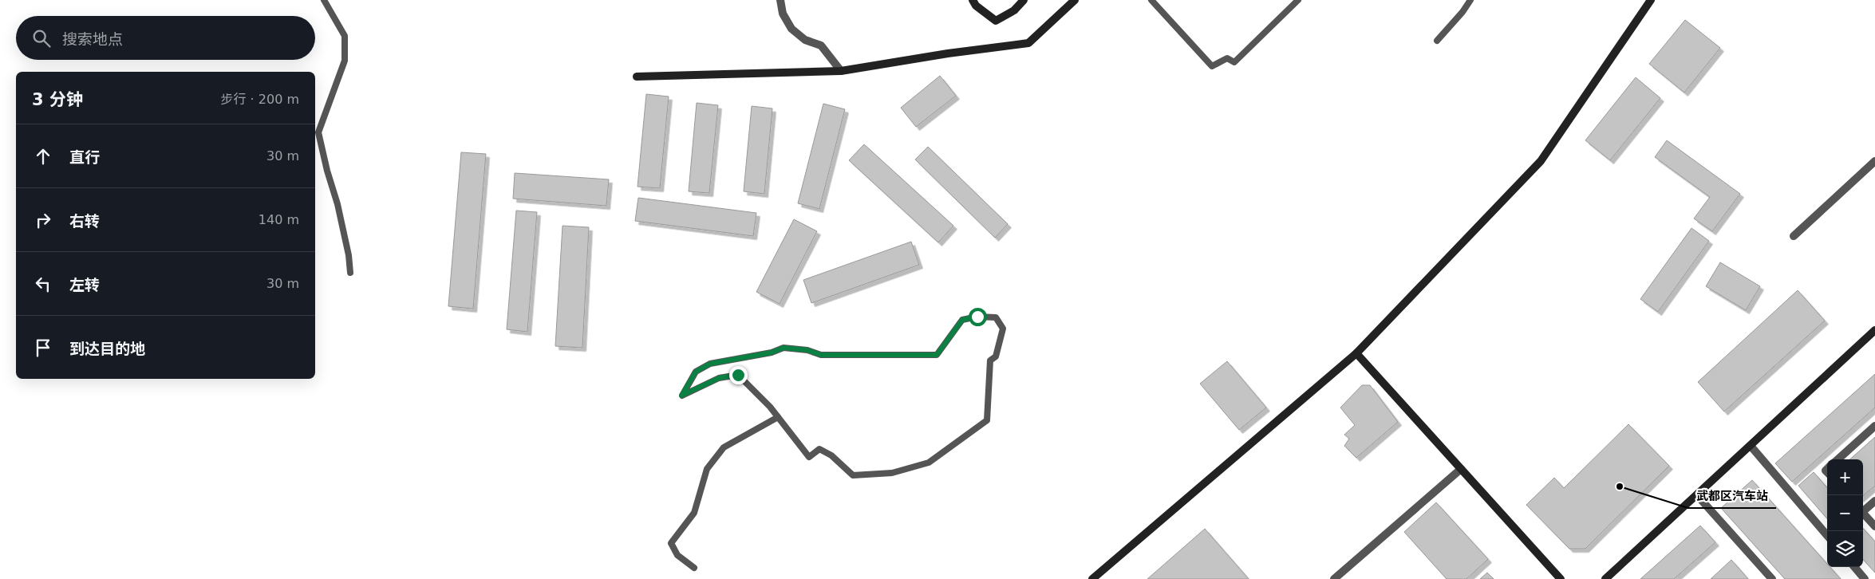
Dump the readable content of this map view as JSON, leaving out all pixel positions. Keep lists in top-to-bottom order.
{
  "places": ["武都区汽车站"],
  "page": {
    "search": "搜索地点",
    "heading": ["3 分钟", "步行 · 200 m"],
    "list": [
      ["直行", "30 m"],
      ["右转", "140 m"],
      ["左转", "30 m"],
      "到达目的地"
    ],
    "map_buttons": ["+", "−"]
  }
}
